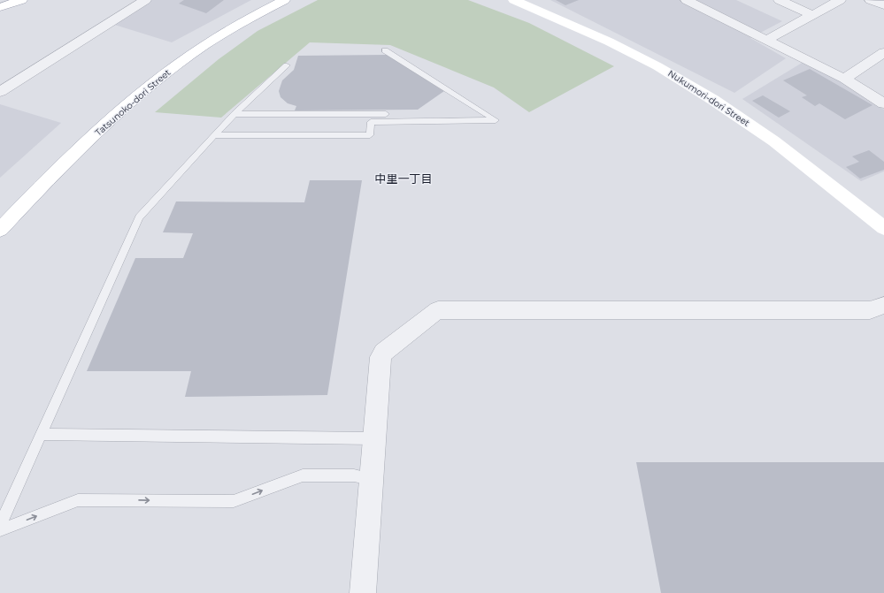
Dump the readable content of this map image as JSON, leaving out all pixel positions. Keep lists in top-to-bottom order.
{
  "streets": {
    "main road": ["Nukumori-dori Street", "Tatsunoko-dori Street"]
  },
  "districts": ["中里一丁目"]
}
